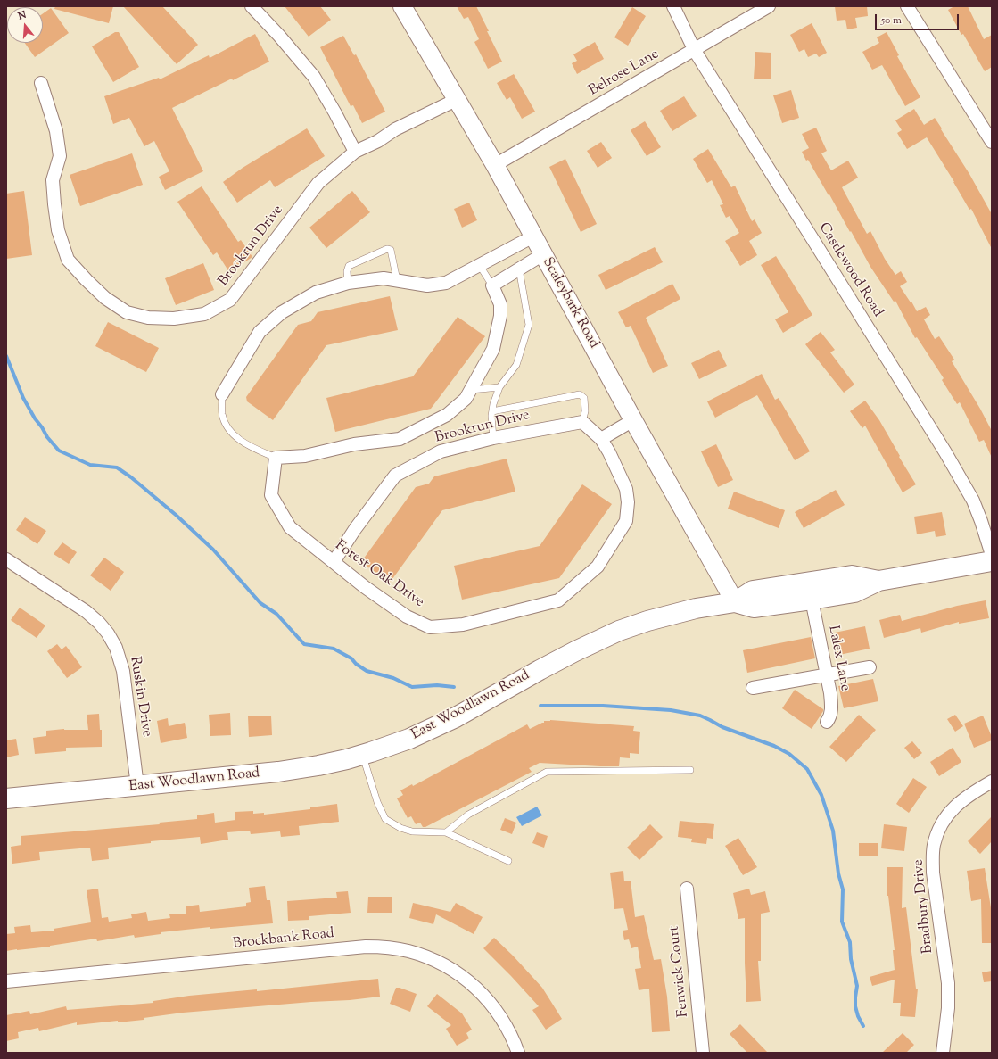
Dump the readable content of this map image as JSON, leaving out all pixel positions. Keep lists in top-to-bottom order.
{
  "streets": {
    "main road": ["East Woodlawn Road"],
    "street": [
      "Belrose Lane",
      "Brookrun Drive",
      "Castlewood Road",
      "Scaleybark Road",
      "Forest Oak Drive",
      "Lalex Lane",
      "Ruskin Drive",
      "Bradbury Drive",
      "Brockbank Road",
      "Fenwick Court"
    ]
  },
  "crossings": [
    ["Belrose Lane", "Castlewood Road"],
    ["Belrose Lane", "Scaleybark Road"],
    ["Brookrun Drive", "Scaleybark Road"],
    ["Brookrun Drive", "Forest Oak Drive"],
    ["Scaleybark Road", "East Woodlawn Road"],
    ["Lalex Lane", "East Woodlawn Road"],
    ["Ruskin Drive", "East Woodlawn Road"]
  ],
  "scale_bar": "50 m",
  "north": "top"
}
